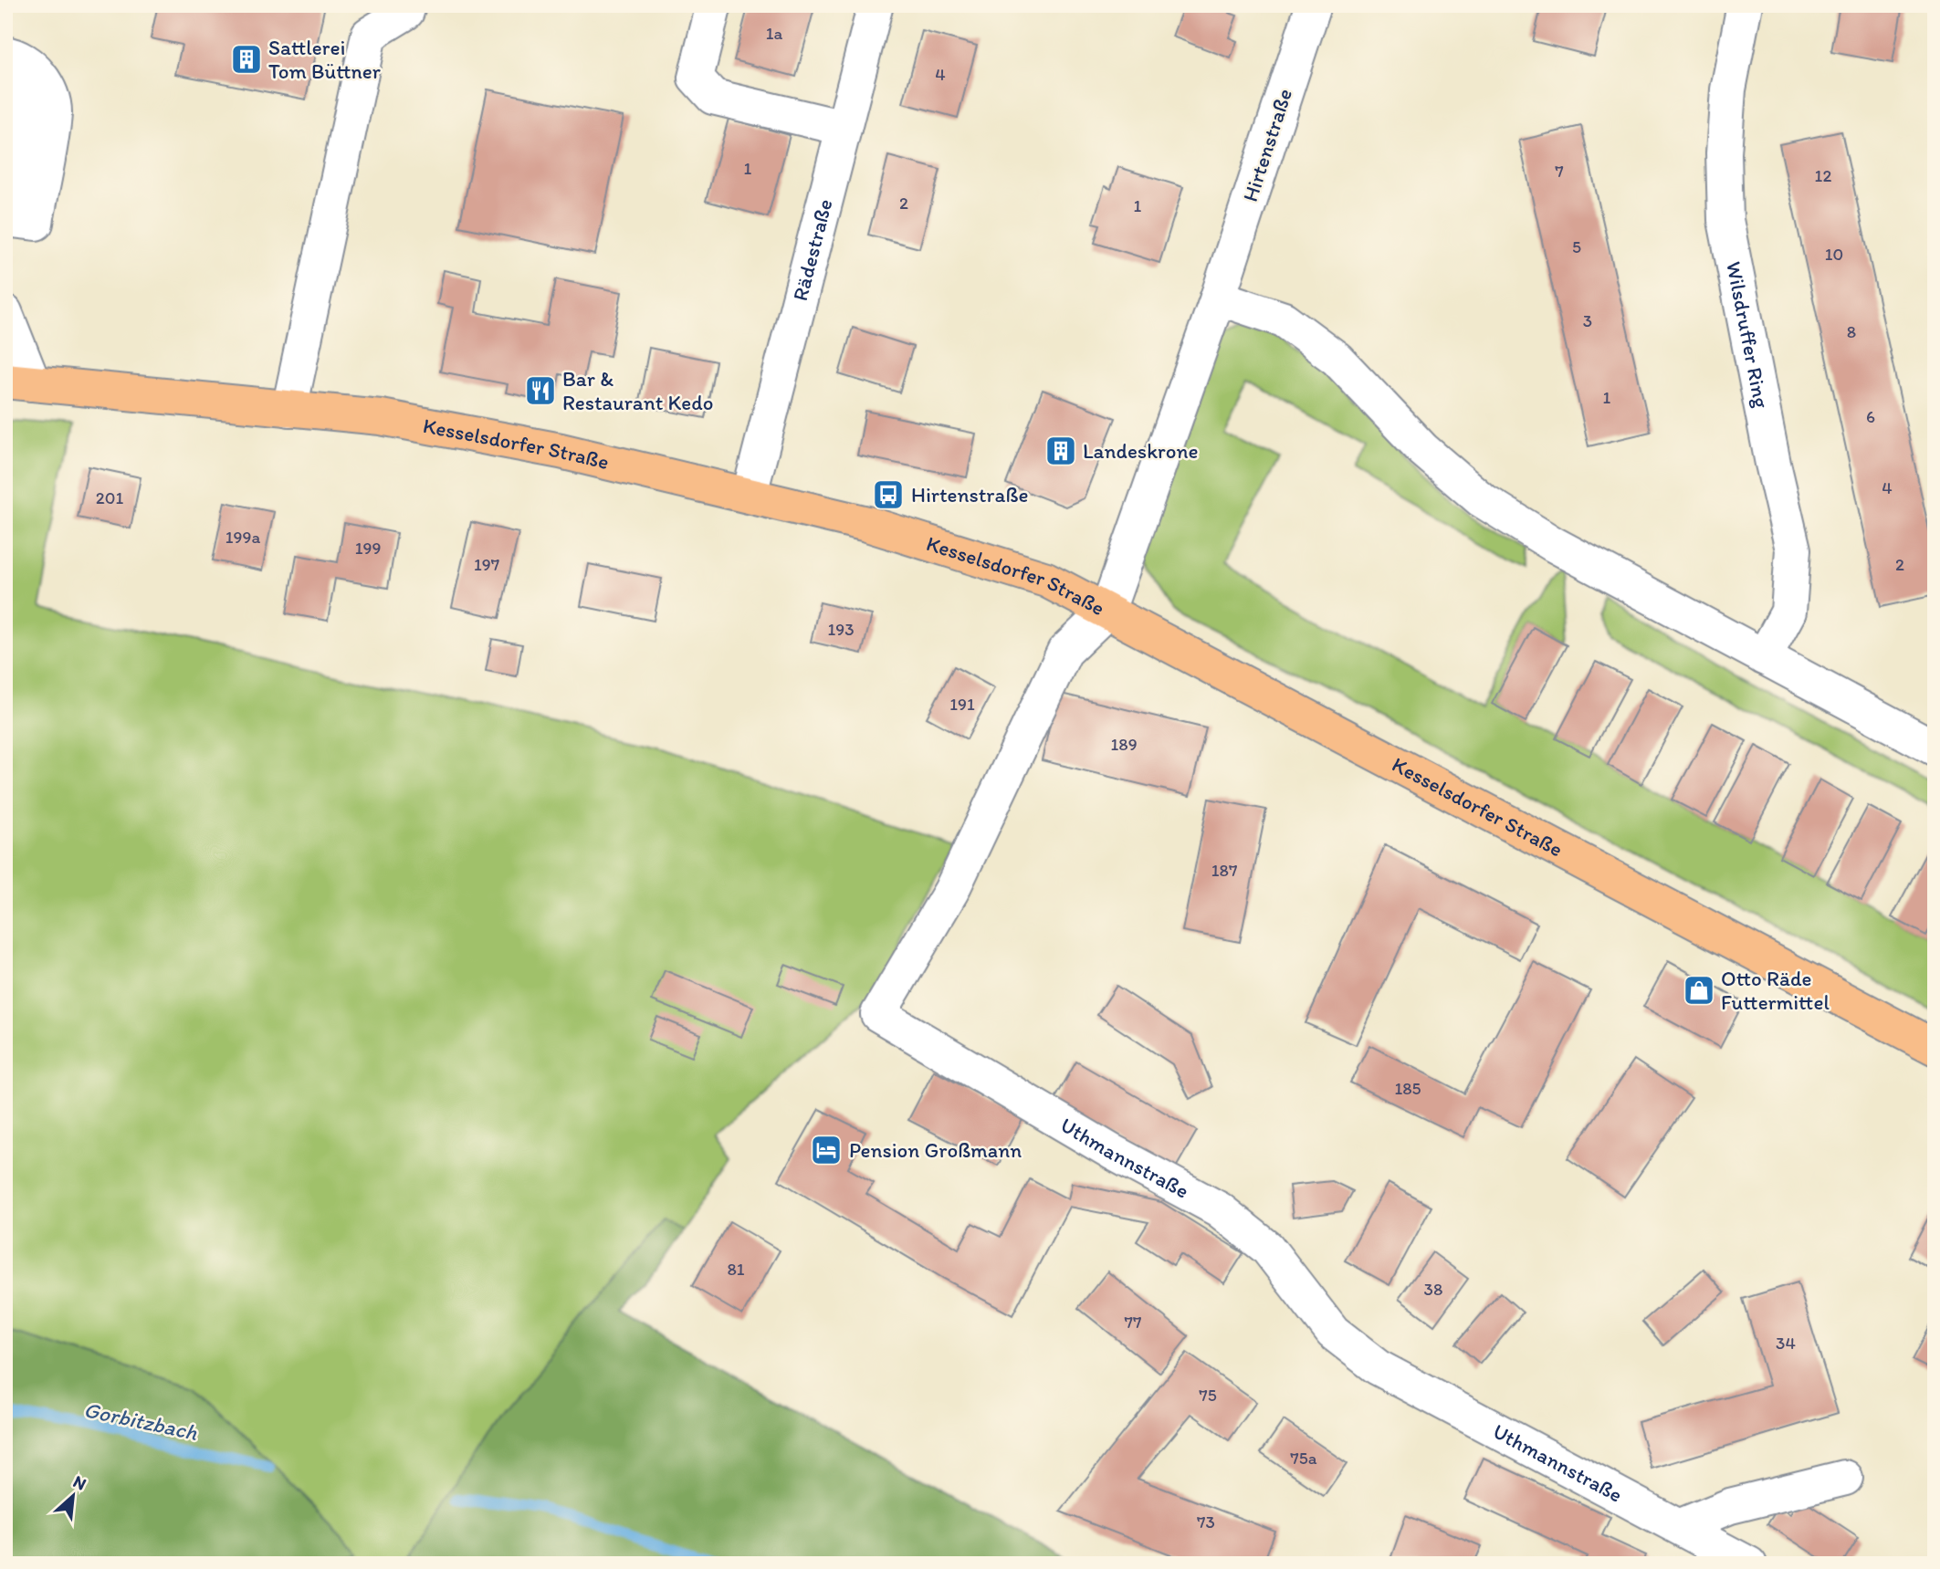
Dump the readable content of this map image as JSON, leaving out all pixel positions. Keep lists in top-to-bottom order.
{
  "streets": {
    "main road": ["Kesselsdorfer Straße"],
    "street": [
      "Hirtenstraße",
      "Rädestraße",
      "Wilsdruffer Ring",
      "Uthmannstraße"
    ]
  },
  "crossings": [
    ["Hirtenstraße", "Kesselsdorfer Straße"],
    ["Hirtenstraße", "Uthmannstraße"],
    ["Rädestraße", "Kesselsdorfer Straße"],
    ["Kesselsdorfer Straße", "Uthmannstraße"]
  ],
  "water": ["Gorbitzbach"],
  "places": {
    "building": ["Sattlerei Tom Büttner", "Landeskrone"],
    "restaurant": ["Bar & Restaurant Kedo"],
    "bus stop": ["Hirtenstraße"],
    "shop": ["Otto Räde Futtermittel"],
    "hotel": ["Pension Großmann"]
  },
  "house_numbers": [
    "1a",
    "4",
    "1",
    "7",
    "12",
    "2",
    "1",
    "5",
    "10",
    "3",
    "8",
    "1",
    "6",
    "4",
    "201",
    "199a",
    "199",
    "197",
    "2",
    "193",
    "191",
    "189",
    "187",
    "185",
    "81",
    "38",
    "77",
    "34",
    "75",
    "75a",
    "73"
  ],
  "north": "top right"
}
